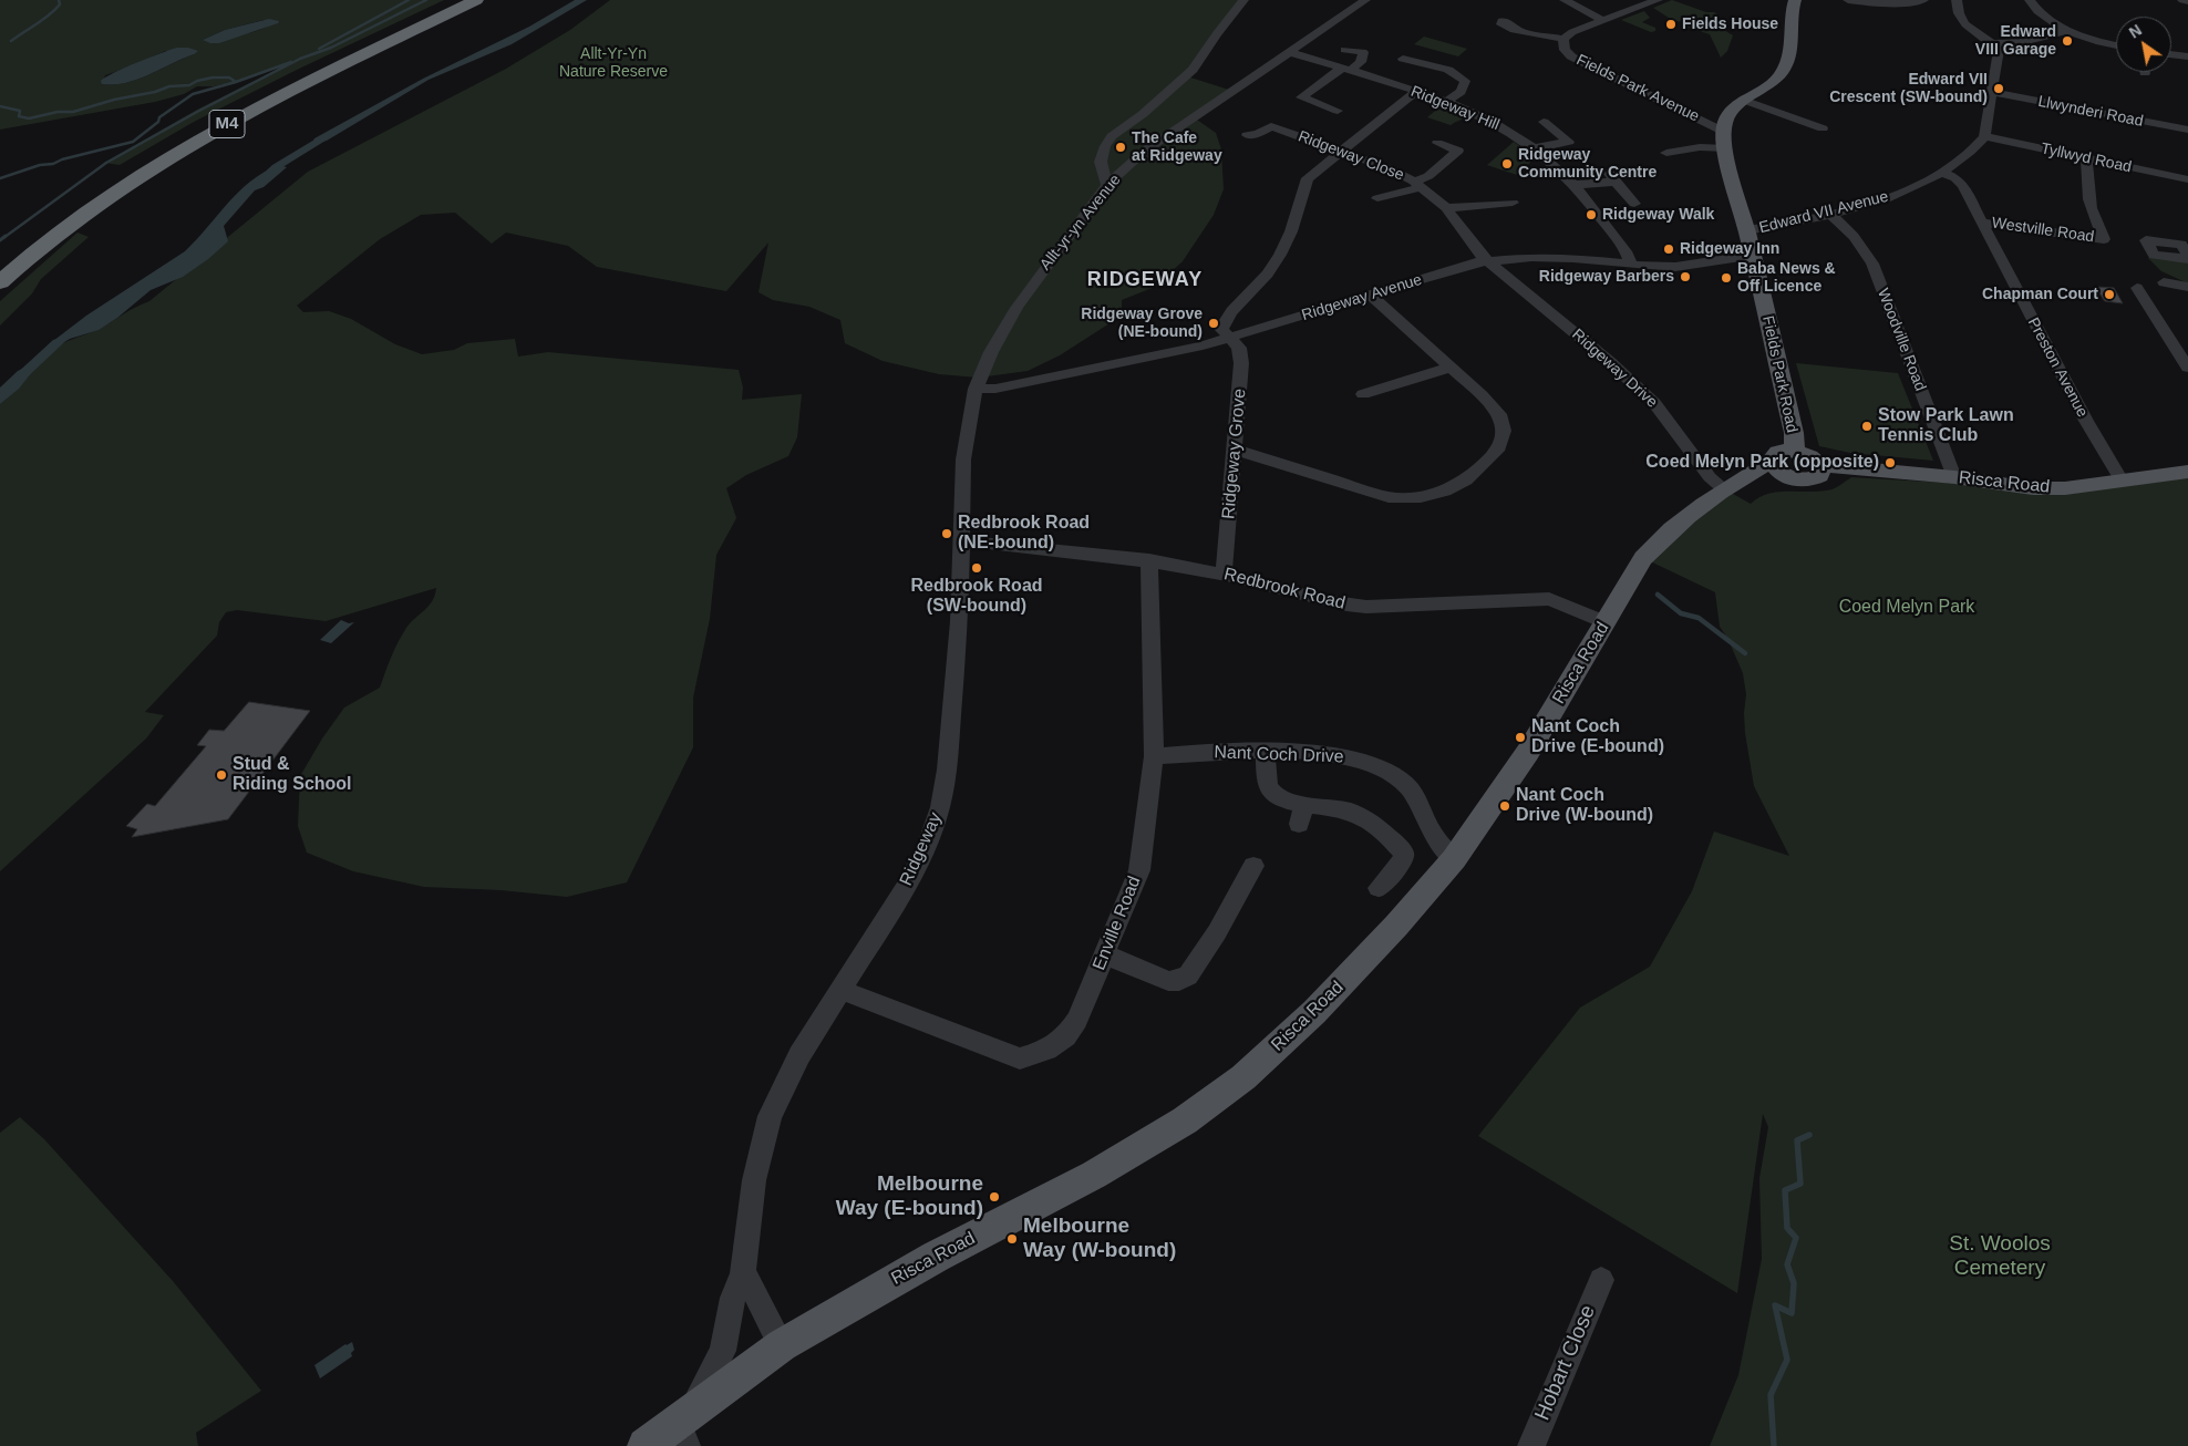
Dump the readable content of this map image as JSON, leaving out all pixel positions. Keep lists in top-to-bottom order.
{
  "streets": {
    "highway": ["M4"],
    "main road": ["Fields Park Road", "Risca Road"],
    "street": [
      "Fields Park Avenue",
      "Ridgeway Hill",
      "Llwynderi Road",
      "Ridgeway Close",
      "Tyllwyd Road",
      "Edward VII Avenue",
      "Allt-yr-yn Avenue",
      "Westville Road",
      "Ridgeway Avenue",
      "Woodville Road",
      "Preston Avenue",
      "Ridgeway Drive",
      "Ridgeway Grove",
      "Redbrook Road",
      "Nant Coch Drive",
      "Ridgeway",
      "Enville Road",
      "Hobart Close"
    ]
  },
  "crossings": [
    ["Fields Park Avenue", "Fields Park Road"],
    ["Ridgeway Hill", "Allt-yr-yn Avenue"],
    ["Ridgeway Hill", "Ridgeway Avenue"],
    ["Ridgeway Close", "Ridgeway Avenue"],
    ["Ridgeway Close", "Ridgeway Drive"],
    ["Tyllwyd Road", "Edward VII Avenue"],
    ["Tyllwyd Road", "Westville Road"],
    ["Edward VII Avenue", "Woodville Road"],
    ["Edward VII Avenue", "Preston Avenue"],
    ["Edward VII Avenue", "Fields Park Road"],
    ["Allt-yr-yn Avenue", "Ridgeway Avenue"],
    ["Allt-yr-yn Avenue", "Ridgeway"],
    ["Westville Road", "Preston Avenue"],
    ["Ridgeway Avenue", "Ridgeway Drive"],
    ["Ridgeway Avenue", "Fields Park Road"],
    ["Ridgeway Avenue", "Ridgeway Grove"],
    ["Ridgeway Avenue", "Ridgeway"],
    ["Woodville Road", "Risca Road"],
    ["Preston Avenue", "Risca Road"],
    ["Ridgeway Drive", "Risca Road"],
    ["Fields Park Road", "Risca Road"],
    ["Ridgeway Grove", "Redbrook Road"],
    ["Risca Road", "Redbrook Road"],
    ["Risca Road", "Nant Coch Drive"],
    ["Risca Road", "Ridgeway"],
    ["Redbrook Road", "Ridgeway"],
    ["Redbrook Road", "Enville Road"],
    ["Nant Coch Drive", "Enville Road"],
    ["Ridgeway", "Enville Road"]
  ],
  "districts": ["RIDGEWAY"],
  "parks": ["Allt-Yr-Yn Nature Reserve", "Coed Melyn Park", "St. Woolos Cemetery"],
  "places": [
    "Fields House",
    "Edward VIII Garage",
    "Edward VII Crescent (SW-bound)",
    "The Cafe at Ridgeway",
    "Ridgeway Community Centre",
    "Ridgeway Walk",
    "Ridgeway Inn",
    "Ridgeway Barbers",
    "Baba News & Off Licence",
    "Chapman Court",
    "Ridgeway Grove (NE-bound)",
    "Stow Park Lawn Tennis Club",
    "Coed Melyn Park (opposite)",
    "Redbrook Road (NE-bound)",
    "Redbrook Road (SW-bound)",
    "Nant Coch Drive (E-bound)",
    "Stud & Riding School",
    "Nant Coch Drive (W-bound)",
    "Melbourne Way (E-bound)",
    "Melbourne Way (W-bound)"
  ],
  "north": "top left"
}
